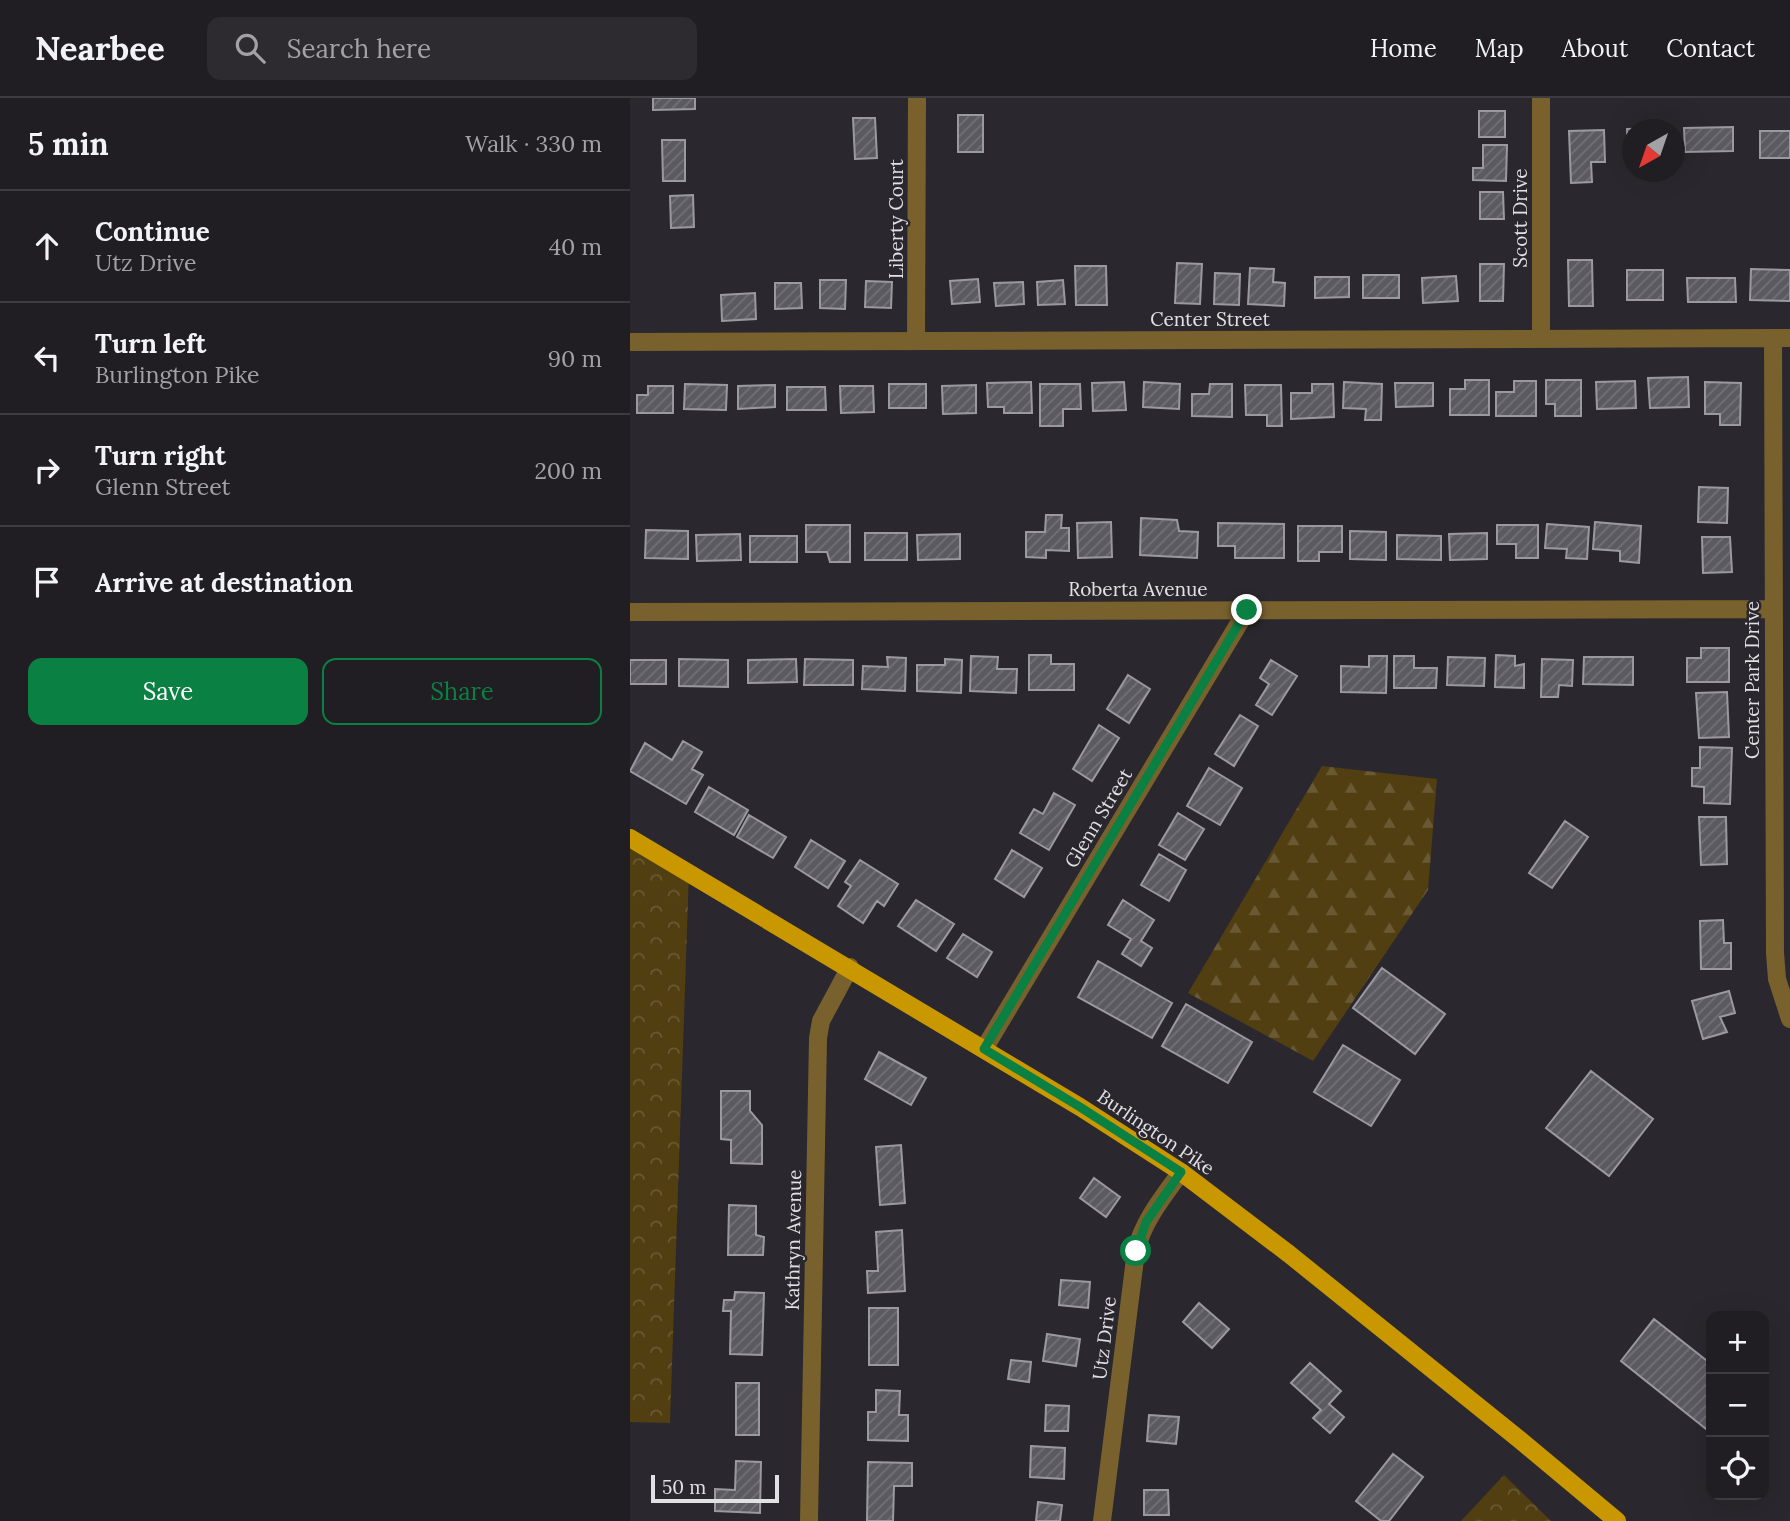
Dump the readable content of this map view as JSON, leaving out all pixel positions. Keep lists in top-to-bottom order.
{
  "streets": {
    "main road": ["Burlington Pike"],
    "street": [
      "Scott Drive",
      "Liberty Court",
      "Center Street",
      "Roberta Avenue",
      "Center Park Drive",
      "Glenn Street",
      "Kathryn Avenue",
      "Utz Drive"
    ]
  },
  "crossings": [
    ["Scott Drive", "Center Street"],
    ["Liberty Court", "Center Street"],
    ["Center Street", "Center Park Drive"],
    ["Roberta Avenue", "Center Park Drive"],
    ["Roberta Avenue", "Glenn Street"],
    ["Glenn Street", "Burlington Pike"],
    ["Burlington Pike", "Kathryn Avenue"],
    ["Burlington Pike", "Utz Drive"]
  ],
  "scale_bar": "50 m",
  "north": "bottom left",
  "page": {
    "header": "Nearbee",
    "search": "Search here",
    "nav": [
      "Home",
      "Map",
      "About",
      "Contact"
    ],
    "heading": ["5 min", "Walk · 330 m"],
    "list": [
      ["Continue", "Utz Drive", "40 m"],
      ["Turn left", "Burlington Pike", "90 m"],
      ["Turn right", "Glenn Street", "200 m"],
      "Arrive at destination"
    ],
    "buttons": ["Save", "Share"],
    "map_buttons": ["+", "−"],
    "scale": "50 m"
  }
}
